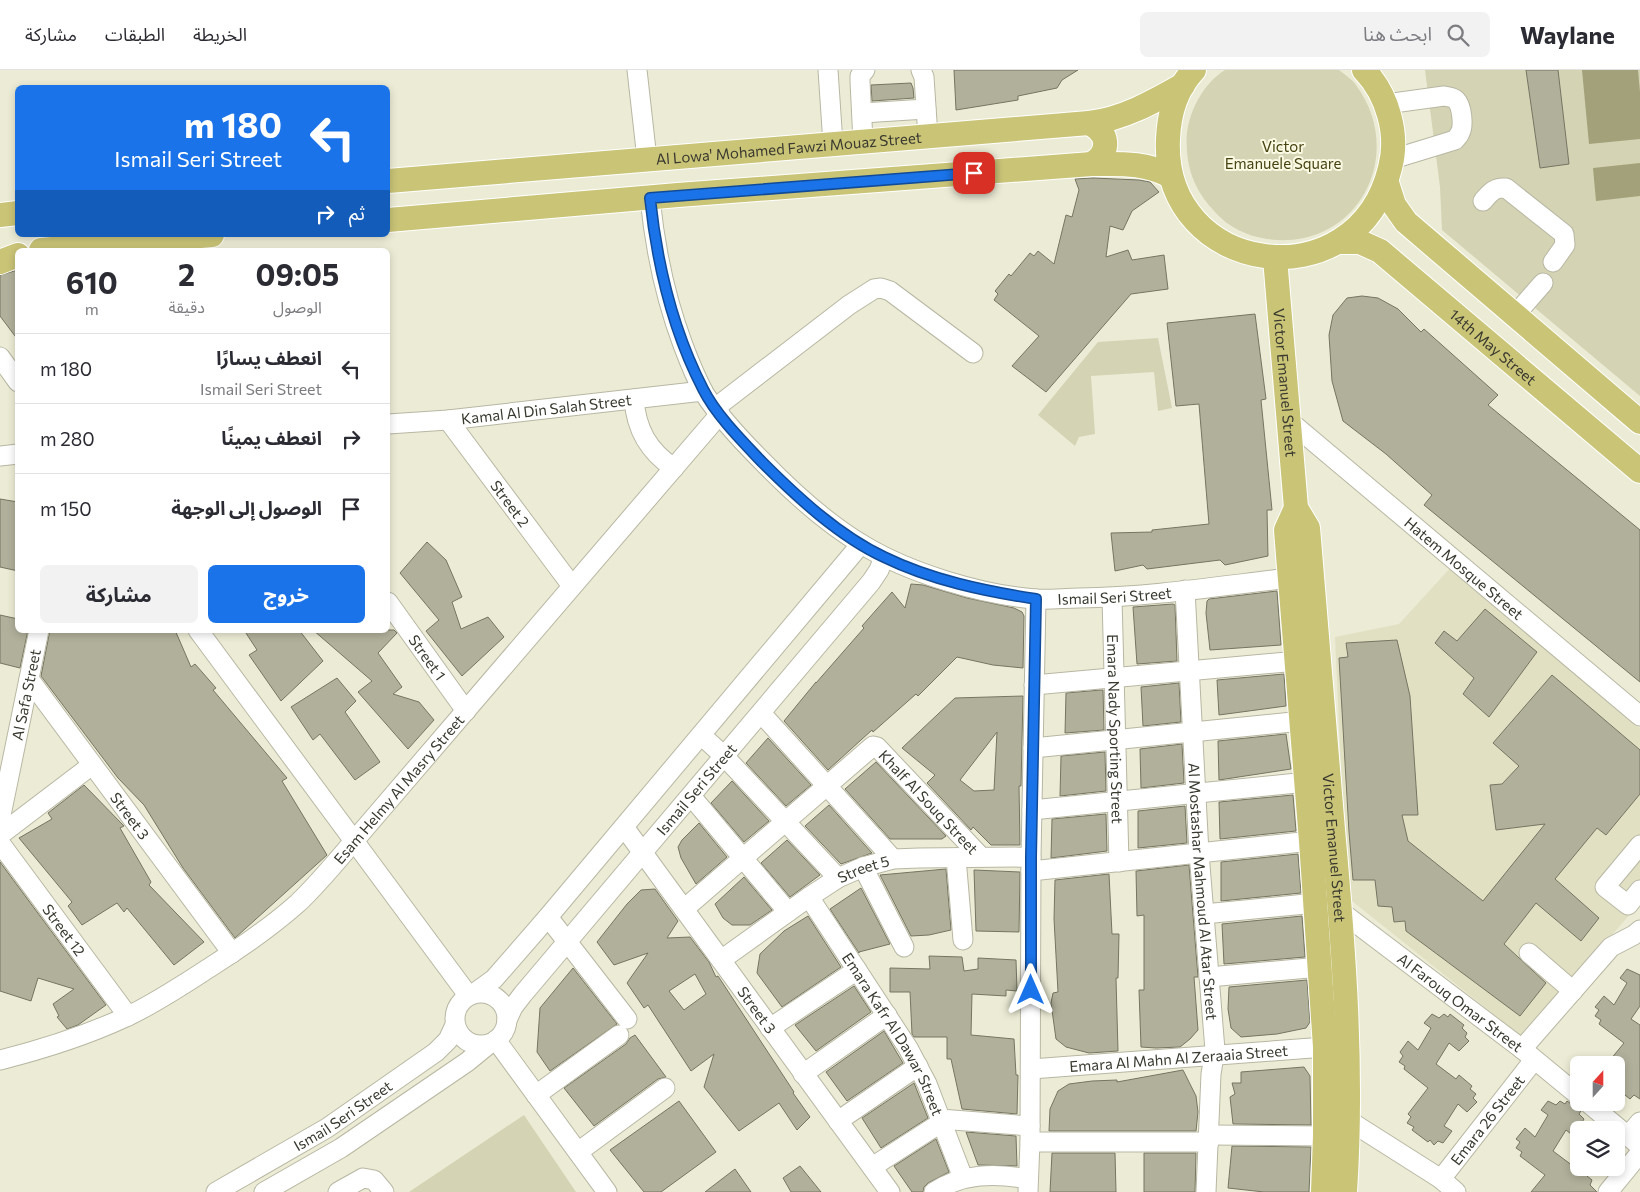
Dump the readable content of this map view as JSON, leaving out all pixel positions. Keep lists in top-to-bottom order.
{
  "streets": {
    "main road": ["Al Lowa' Mohamed Fawzi Mouaz Street", "14th May Street", "Victor Emanuel Street"],
    "street": [
      "Kamal Al Din Salah Street",
      "Street 2",
      "Hatem Mosque Street",
      "Ismail Seri Street",
      "Street 1",
      "Al Safa Street",
      "Emara Nady Sporting Street",
      "Esam Helmy Al Masry Street",
      "Khalf Al Souq Street",
      "Street 3",
      "Street 5",
      "Al Mostashar Mahmoud Al Atar Street",
      "Street 12",
      "Al Farouq Omar Street",
      "Emara Kafr Al Dawar Street",
      "Emara Al Mahn Al Zeraaia Street",
      "Emara 26 Street"
    ]
  },
  "crossings": [
    ["Victor Emanuel Street", "Hatem Mosque Street"],
    ["Victor Emanuel Street", "Ismail Seri Street"],
    ["Victor Emanuel Street", "Street 5"],
    ["Victor Emanuel Street", "Al Farouq Omar Street"],
    ["Victor Emanuel Street", "Emara Al Mahn Al Zeraaia Street"],
    ["Kamal Al Din Salah Street", "Street 2"],
    ["Kamal Al Din Salah Street", "Ismail Seri Street"],
    ["Street 2", "Esam Helmy Al Masry Street"],
    ["Ismail Seri Street", "Emara Nady Sporting Street"],
    ["Ismail Seri Street", "Esam Helmy Al Masry Street"],
    ["Ismail Seri Street", "Street 3"],
    ["Ismail Seri Street", "Al Mostashar Mahmoud Al Atar Street"],
    ["Street 1", "Esam Helmy Al Masry Street"],
    ["Al Safa Street", "Street 3"],
    ["Emara Nady Sporting Street", "Street 5"],
    ["Esam Helmy Al Masry Street", "Street 3"],
    ["Esam Helmy Al Masry Street", "Street 12"],
    ["Khalf Al Souq Street", "Street 5"],
    ["Street 3", "Street 5"],
    ["Street 5", "Al Mostashar Mahmoud Al Atar Street"],
    ["Street 5", "Emara Kafr Al Dawar Street"],
    ["Al Mostashar Mahmoud Al Atar Street", "Emara Al Mahn Al Zeraaia Street"],
    ["Al Farouq Omar Street", "Emara 26 Street"]
  ],
  "parks": ["Victor Emanuele Square"],
  "north": "top",
  "page": {
    "header": "Waylane",
    "search": "ابحث هنا",
    "nav": ["الخريطة", "الطبقات", "مشاركة"],
    "turn": ["180 m", "Ismail Seri Street"],
    "then": "ثم",
    "eta": [
      "09:05",
      "الوصول",
      "2",
      "دقيقة",
      "610",
      "m"
    ],
    "list": [
      {
        "name": "انعطف يسارًا",
        "note": "Ismail Seri Street",
        "value": "180 m"
      },
      {
        "name": "انعطف يمينًا",
        "value": "280 m"
      },
      {
        "name": "الوصول إلى الوجهة",
        "value": "150 m"
      }
    ],
    "buttons": ["خروج", "مشاركة"]
  }
}
